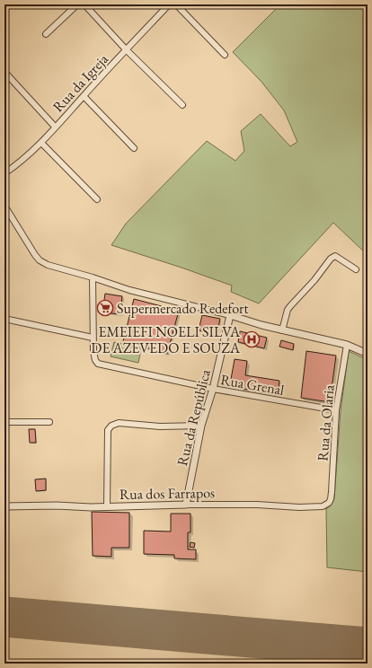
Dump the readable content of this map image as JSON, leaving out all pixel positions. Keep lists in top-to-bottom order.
{
  "streets": {
    "street": [
      "Rua da Igreja",
      "Rua Grenal",
      "Rua da República",
      "Rua da Olaria",
      "Rua dos Farrapos"
    ]
  },
  "crossings": [
    ["Rua Grenal", "Rua da República"],
    ["Rua Grenal", "Rua da Olaria"],
    ["Rua da República", "Rua dos Farrapos"],
    ["Rua da Olaria", "Rua dos Farrapos"]
  ],
  "places": {
    "supermarket": ["Supermercado Redefort"],
    "hospital": ["EMEIEFI NOELI SILVA DE AZEVEDO E SOUZA"]
  }
}
